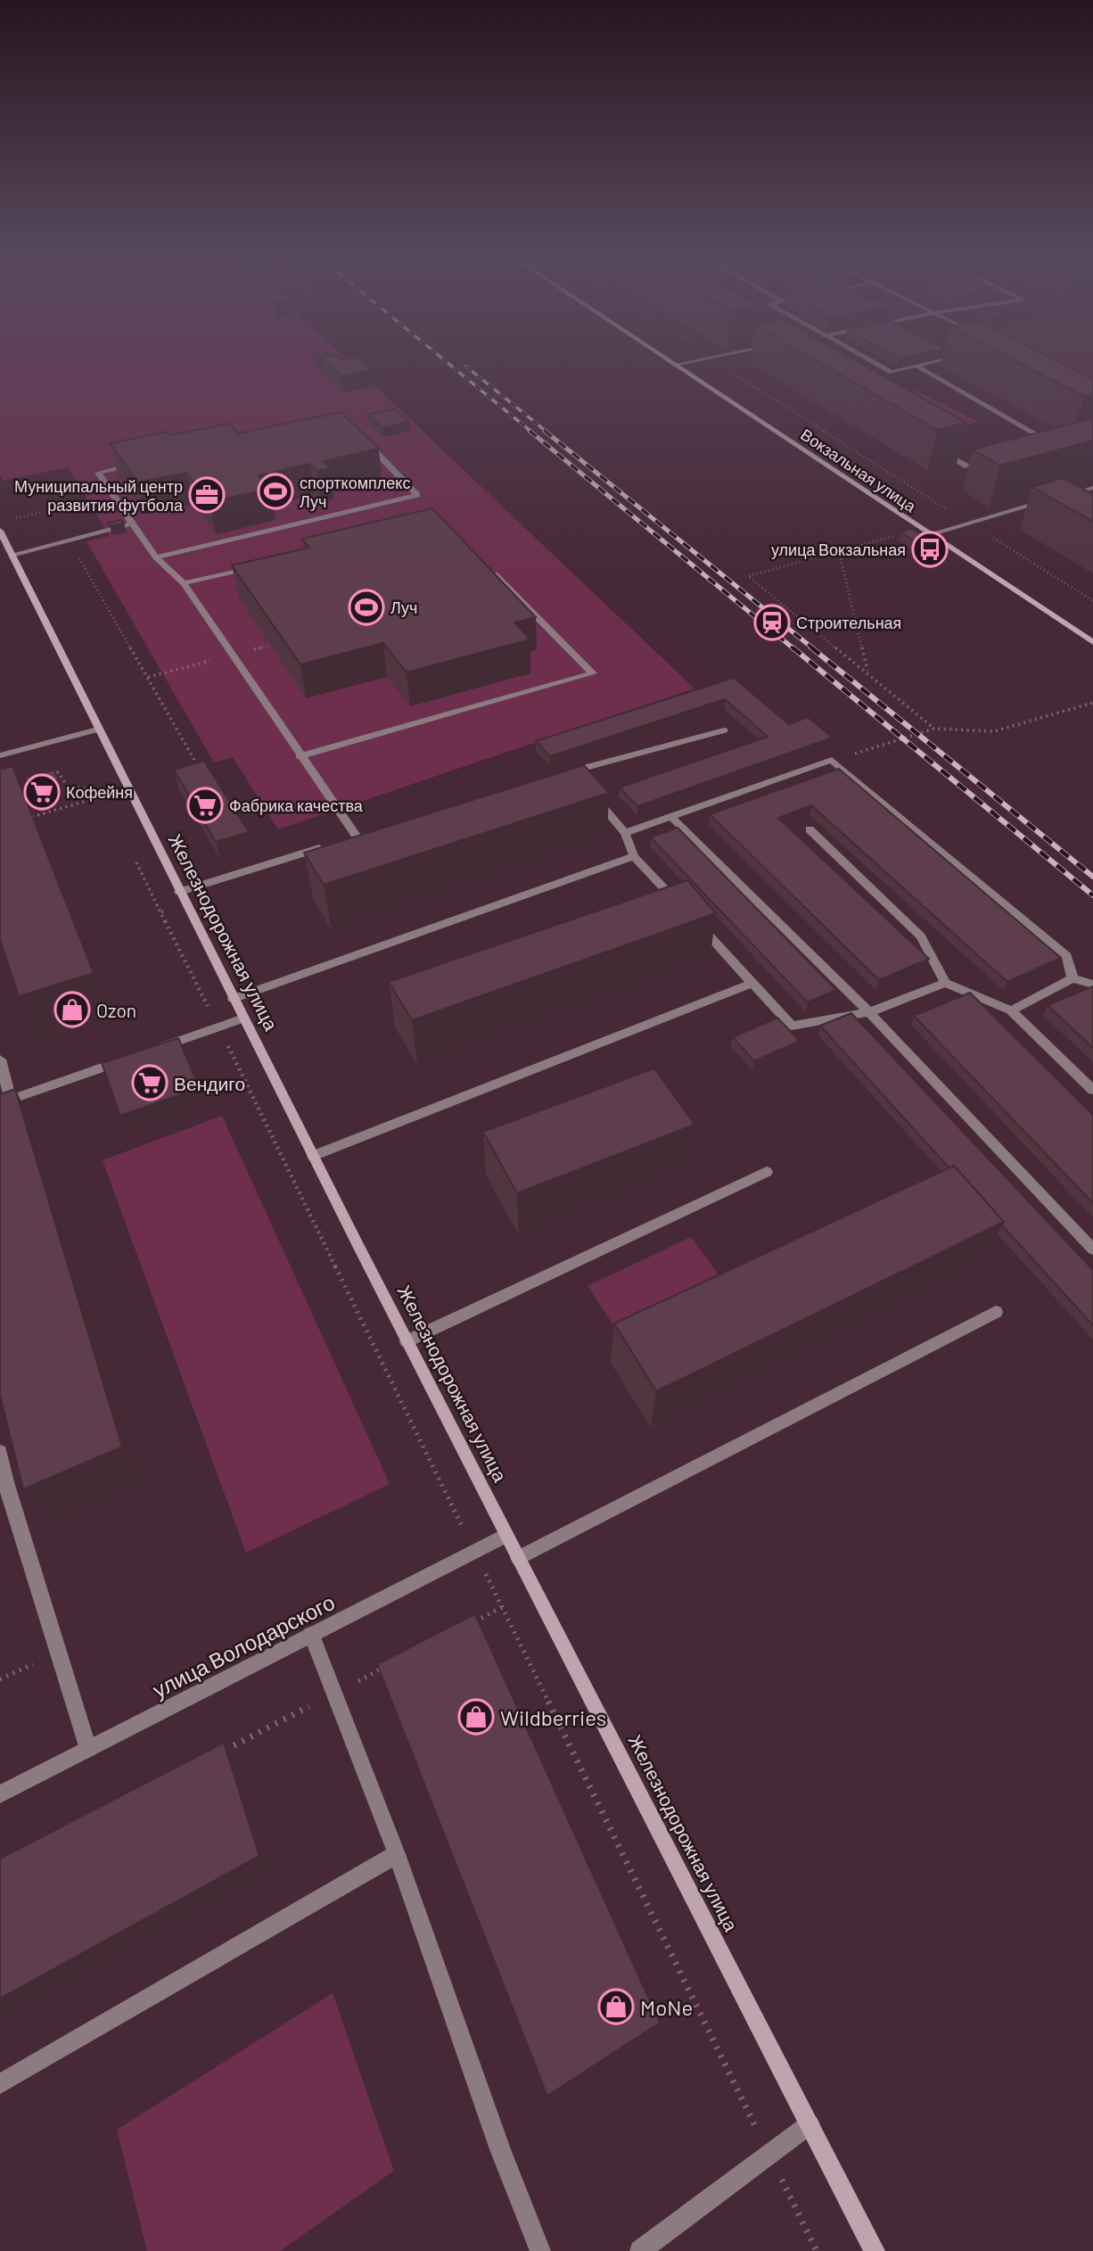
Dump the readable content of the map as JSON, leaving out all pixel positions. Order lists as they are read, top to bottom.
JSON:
{
  "streets": {
    "main road": ["Вокзальная улица", "Железнодорожная улица"],
    "street": ["улица Володарского"]
  },
  "crossings": [
    ["Железнодорожная улица", "улица Володарского"]
  ],
  "places": {
    "sports": ["спорткомплекс Луч", "Луч"],
    "office": ["Муниципальный центр развития футбола"],
    "bus stop": ["улица Вокзальная"],
    "station": ["Строительная"],
    "supermarket": ["Кофейня", "Фабрика качества", "Вендиго"],
    "shop": ["Ozon", "Wildberries", "MoNe"]
  }
}
